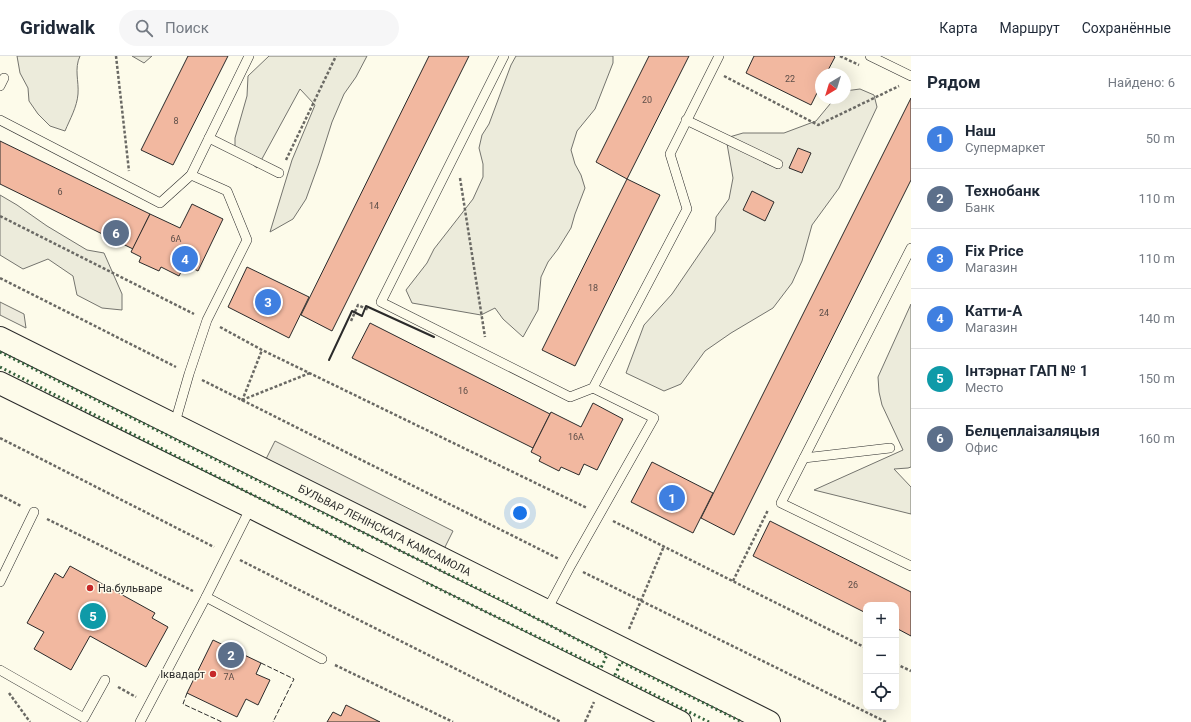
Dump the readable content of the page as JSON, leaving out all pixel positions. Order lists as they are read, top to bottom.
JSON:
{
  "streets": {
    "main road": ["БУЛЬВАР ЛЕНІНСКАГА КАМСАМОЛА"]
  },
  "places": ["На бульваре", "Іквадарт"],
  "house_numbers": [
    "22",
    "20",
    "8",
    "6",
    "14",
    "6А",
    "18",
    "24",
    "16",
    "16А",
    "26",
    "7А"
  ],
  "north": "bottom left",
  "page": {
    "header": "Gridwalk",
    "search": "Поиск",
    "nav": ["Карта", "Маршрут", "Сохранённые"],
    "heading": ["Рядом", "Найдено: 6"],
    "list": [
      {
        "mark": "1",
        "name": "Наш",
        "note": "Супермаркет",
        "value": "50 m"
      },
      {
        "mark": "2",
        "name": "Технобанк",
        "note": "Банк",
        "value": "110 m"
      },
      {
        "mark": "3",
        "name": "Fix Price",
        "note": "Магазин",
        "value": "110 m"
      },
      {
        "mark": "4",
        "name": "Катти-А",
        "note": "Магазин",
        "value": "140 m"
      },
      {
        "mark": "5",
        "name": "Інтэрнат ГАП № 1",
        "note": "Место",
        "value": "150 m"
      },
      {
        "mark": "6",
        "name": "Белцеплаізаляцыя",
        "note": "Офис",
        "value": "160 m"
      }
    ],
    "pins": [
      "6",
      "4",
      "3",
      "1",
      "5",
      "2"
    ],
    "map_buttons": ["+", "−"]
  }
}
